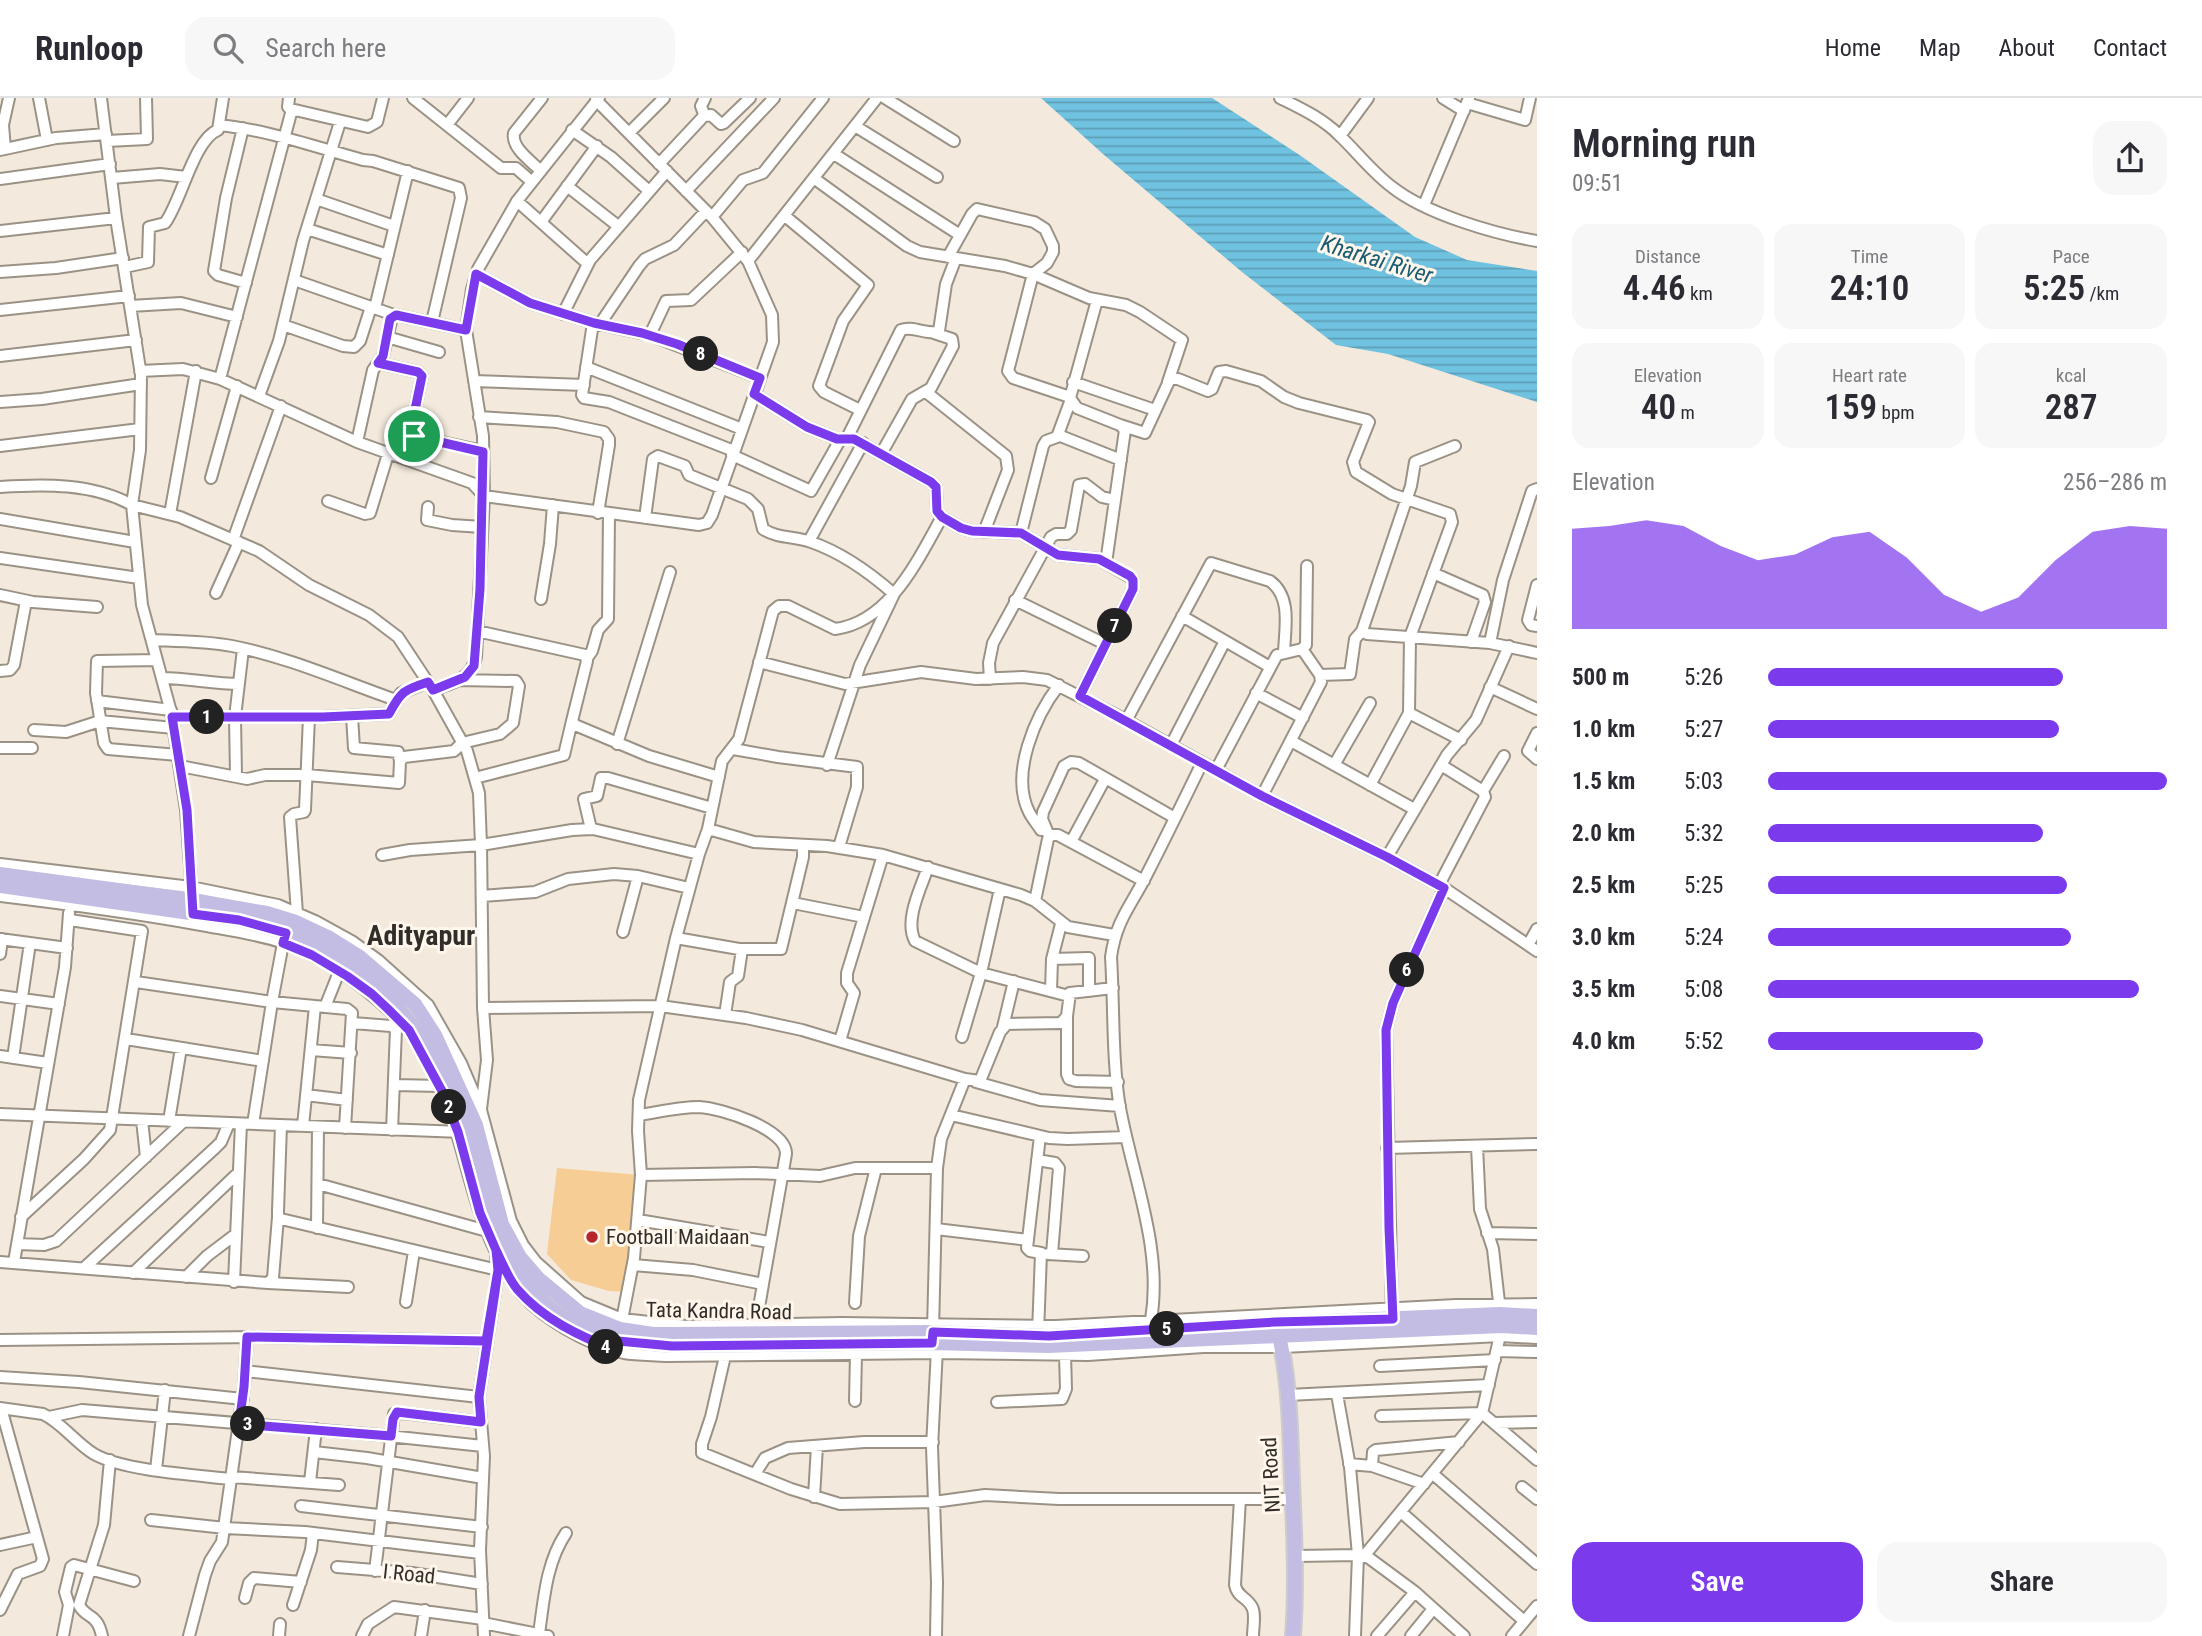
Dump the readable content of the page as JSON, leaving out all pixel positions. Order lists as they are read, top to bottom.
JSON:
{
  "streets": {
    "main road": ["Tata Kandra Road", "NIT Road"],
    "street": ["I Road"]
  },
  "crossings": [
    ["Tata Kandra Road", "NIT Road"]
  ],
  "districts": ["Adityapur"],
  "water": ["Kharkai River"],
  "places": ["Football Maidaan"],
  "page": {
    "header": "Runloop",
    "search": "Search here",
    "nav": [
      "Home",
      "Map",
      "About",
      "Contact"
    ],
    "heading": ["Morning run", "09:51"],
    "stats": [
      ["Distance", "4.46 km"],
      ["Time", "24:10"],
      ["Pace", "5:25 /km"],
      ["Elevation", "40 m"],
      ["Heart rate", "159 bpm"],
      ["kcal", "287"]
    ],
    "pins": [
      "8",
      "7",
      "1",
      "6",
      "2",
      "5",
      "4",
      "3"
    ],
    "chart": ["Elevation", "256–286 m"],
    "list": [
      {
        "name": "500 m",
        "note": "5:26"
      },
      {
        "name": "1.0 km",
        "note": "5:27"
      },
      {
        "name": "1.5 km",
        "note": "5:03"
      },
      {
        "name": "2.0 km",
        "note": "5:32"
      },
      {
        "name": "2.5 km",
        "note": "5:25"
      },
      {
        "name": "3.0 km",
        "note": "5:24"
      },
      {
        "name": "3.5 km",
        "note": "5:08"
      },
      {
        "name": "4.0 km",
        "note": "5:52"
      }
    ],
    "buttons": ["Save", "Share"]
  }
}
